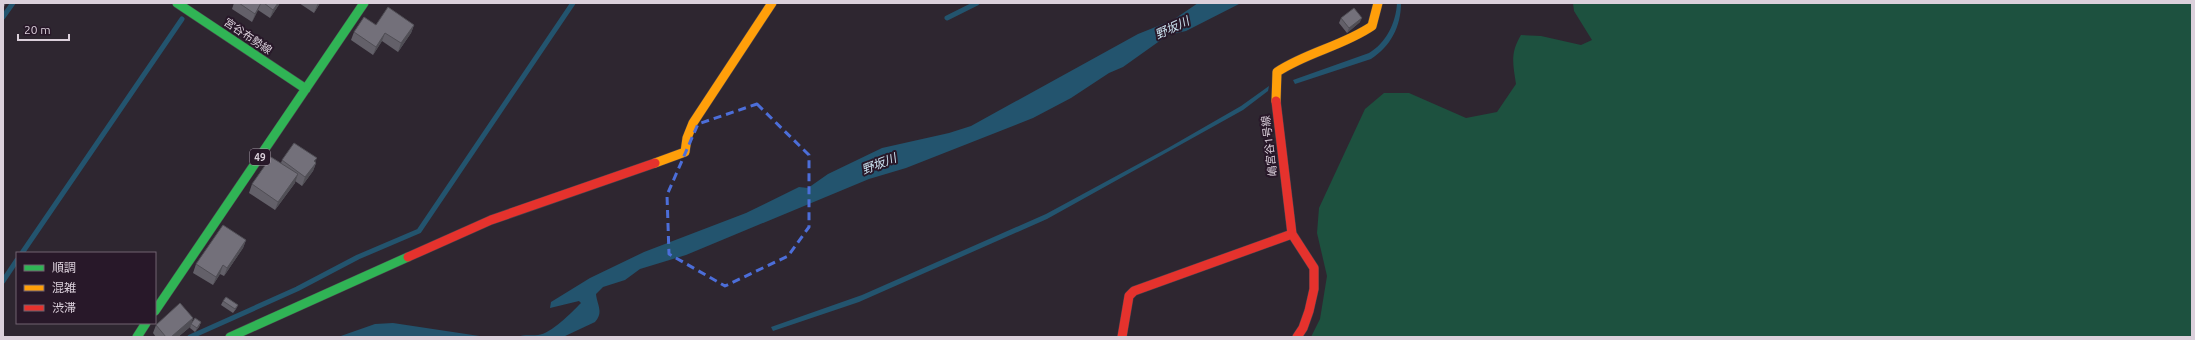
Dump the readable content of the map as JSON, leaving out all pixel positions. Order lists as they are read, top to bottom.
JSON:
{
  "streets": {
    "street": ["宮谷布勢線", "嶋宮谷1号線", "49"]
  },
  "crossings": [
    ["宮谷布勢線", "49"]
  ],
  "water": ["野坂川"],
  "legend": ["順調", "混雑", "渋滞"],
  "scale_bar": "20 m"
}
